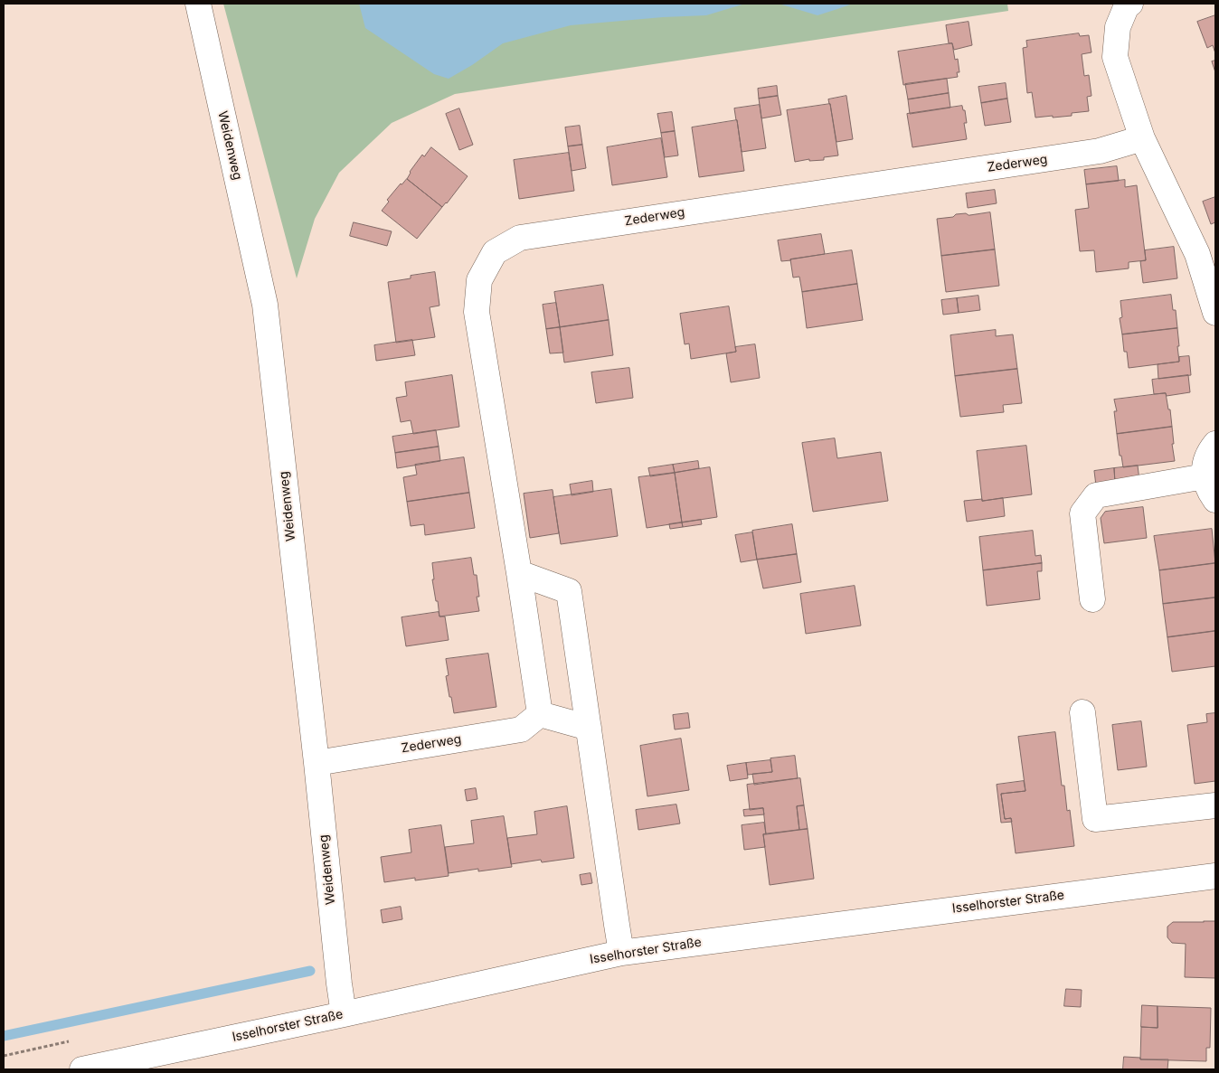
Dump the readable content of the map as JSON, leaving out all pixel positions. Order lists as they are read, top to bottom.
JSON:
{
  "streets": {
    "street": ["Weidenweg", "Zederweg", "Isselhorster Straße"]
  },
  "crossings": [
    ["Weidenweg", "Zederweg"],
    ["Weidenweg", "Isselhorster Straße"]
  ]
}
